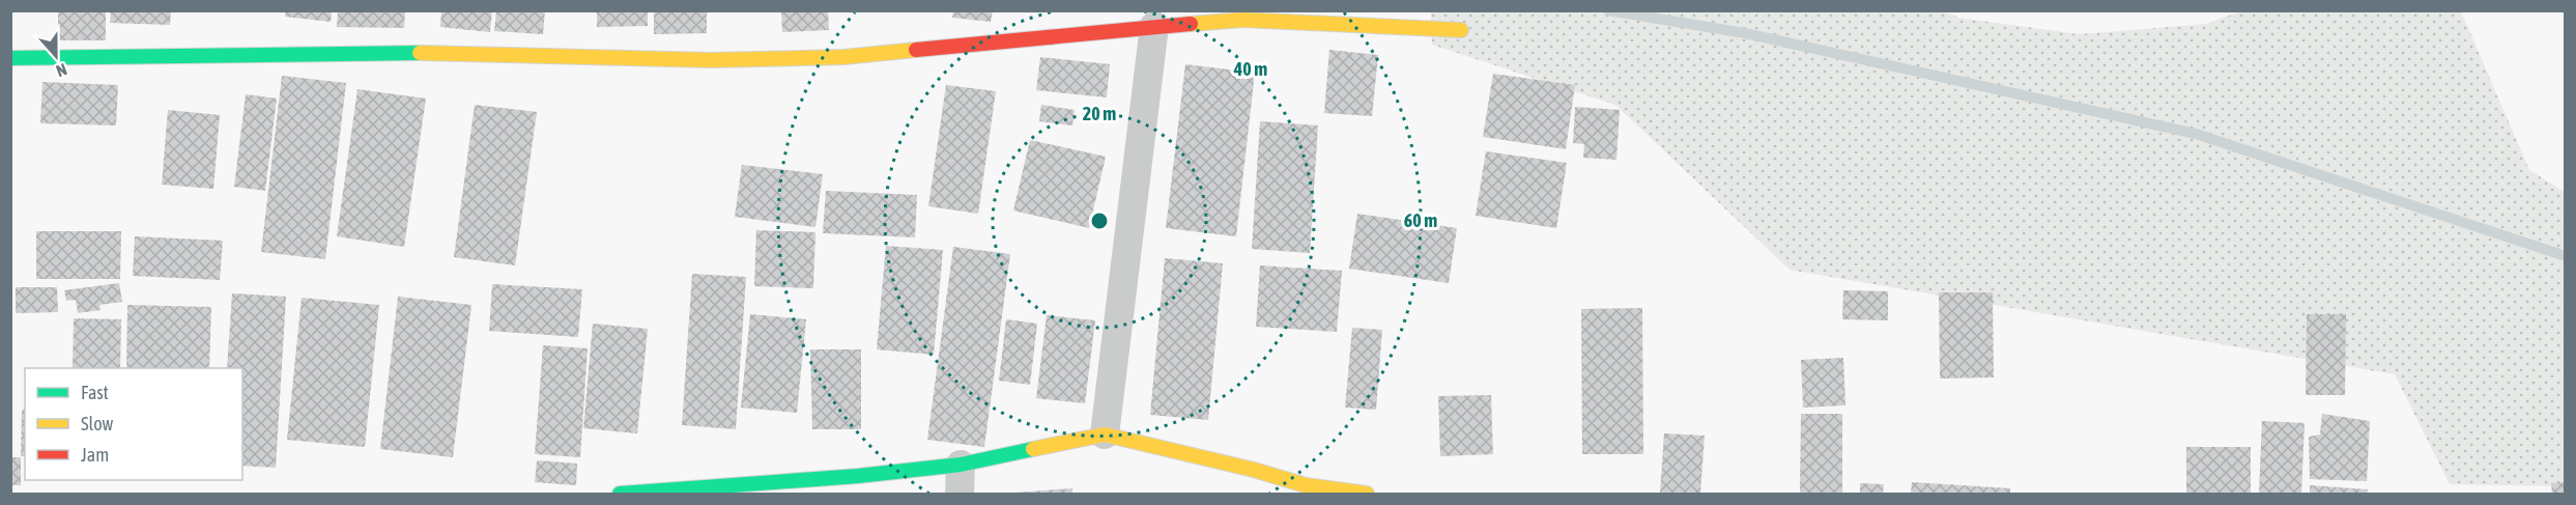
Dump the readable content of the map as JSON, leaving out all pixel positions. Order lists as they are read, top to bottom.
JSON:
{
  "legend": ["Fast", "Slow", "Jam"],
  "north": "bottom",
  "rings": ["40 m", "20 m", "60 m"]
}
